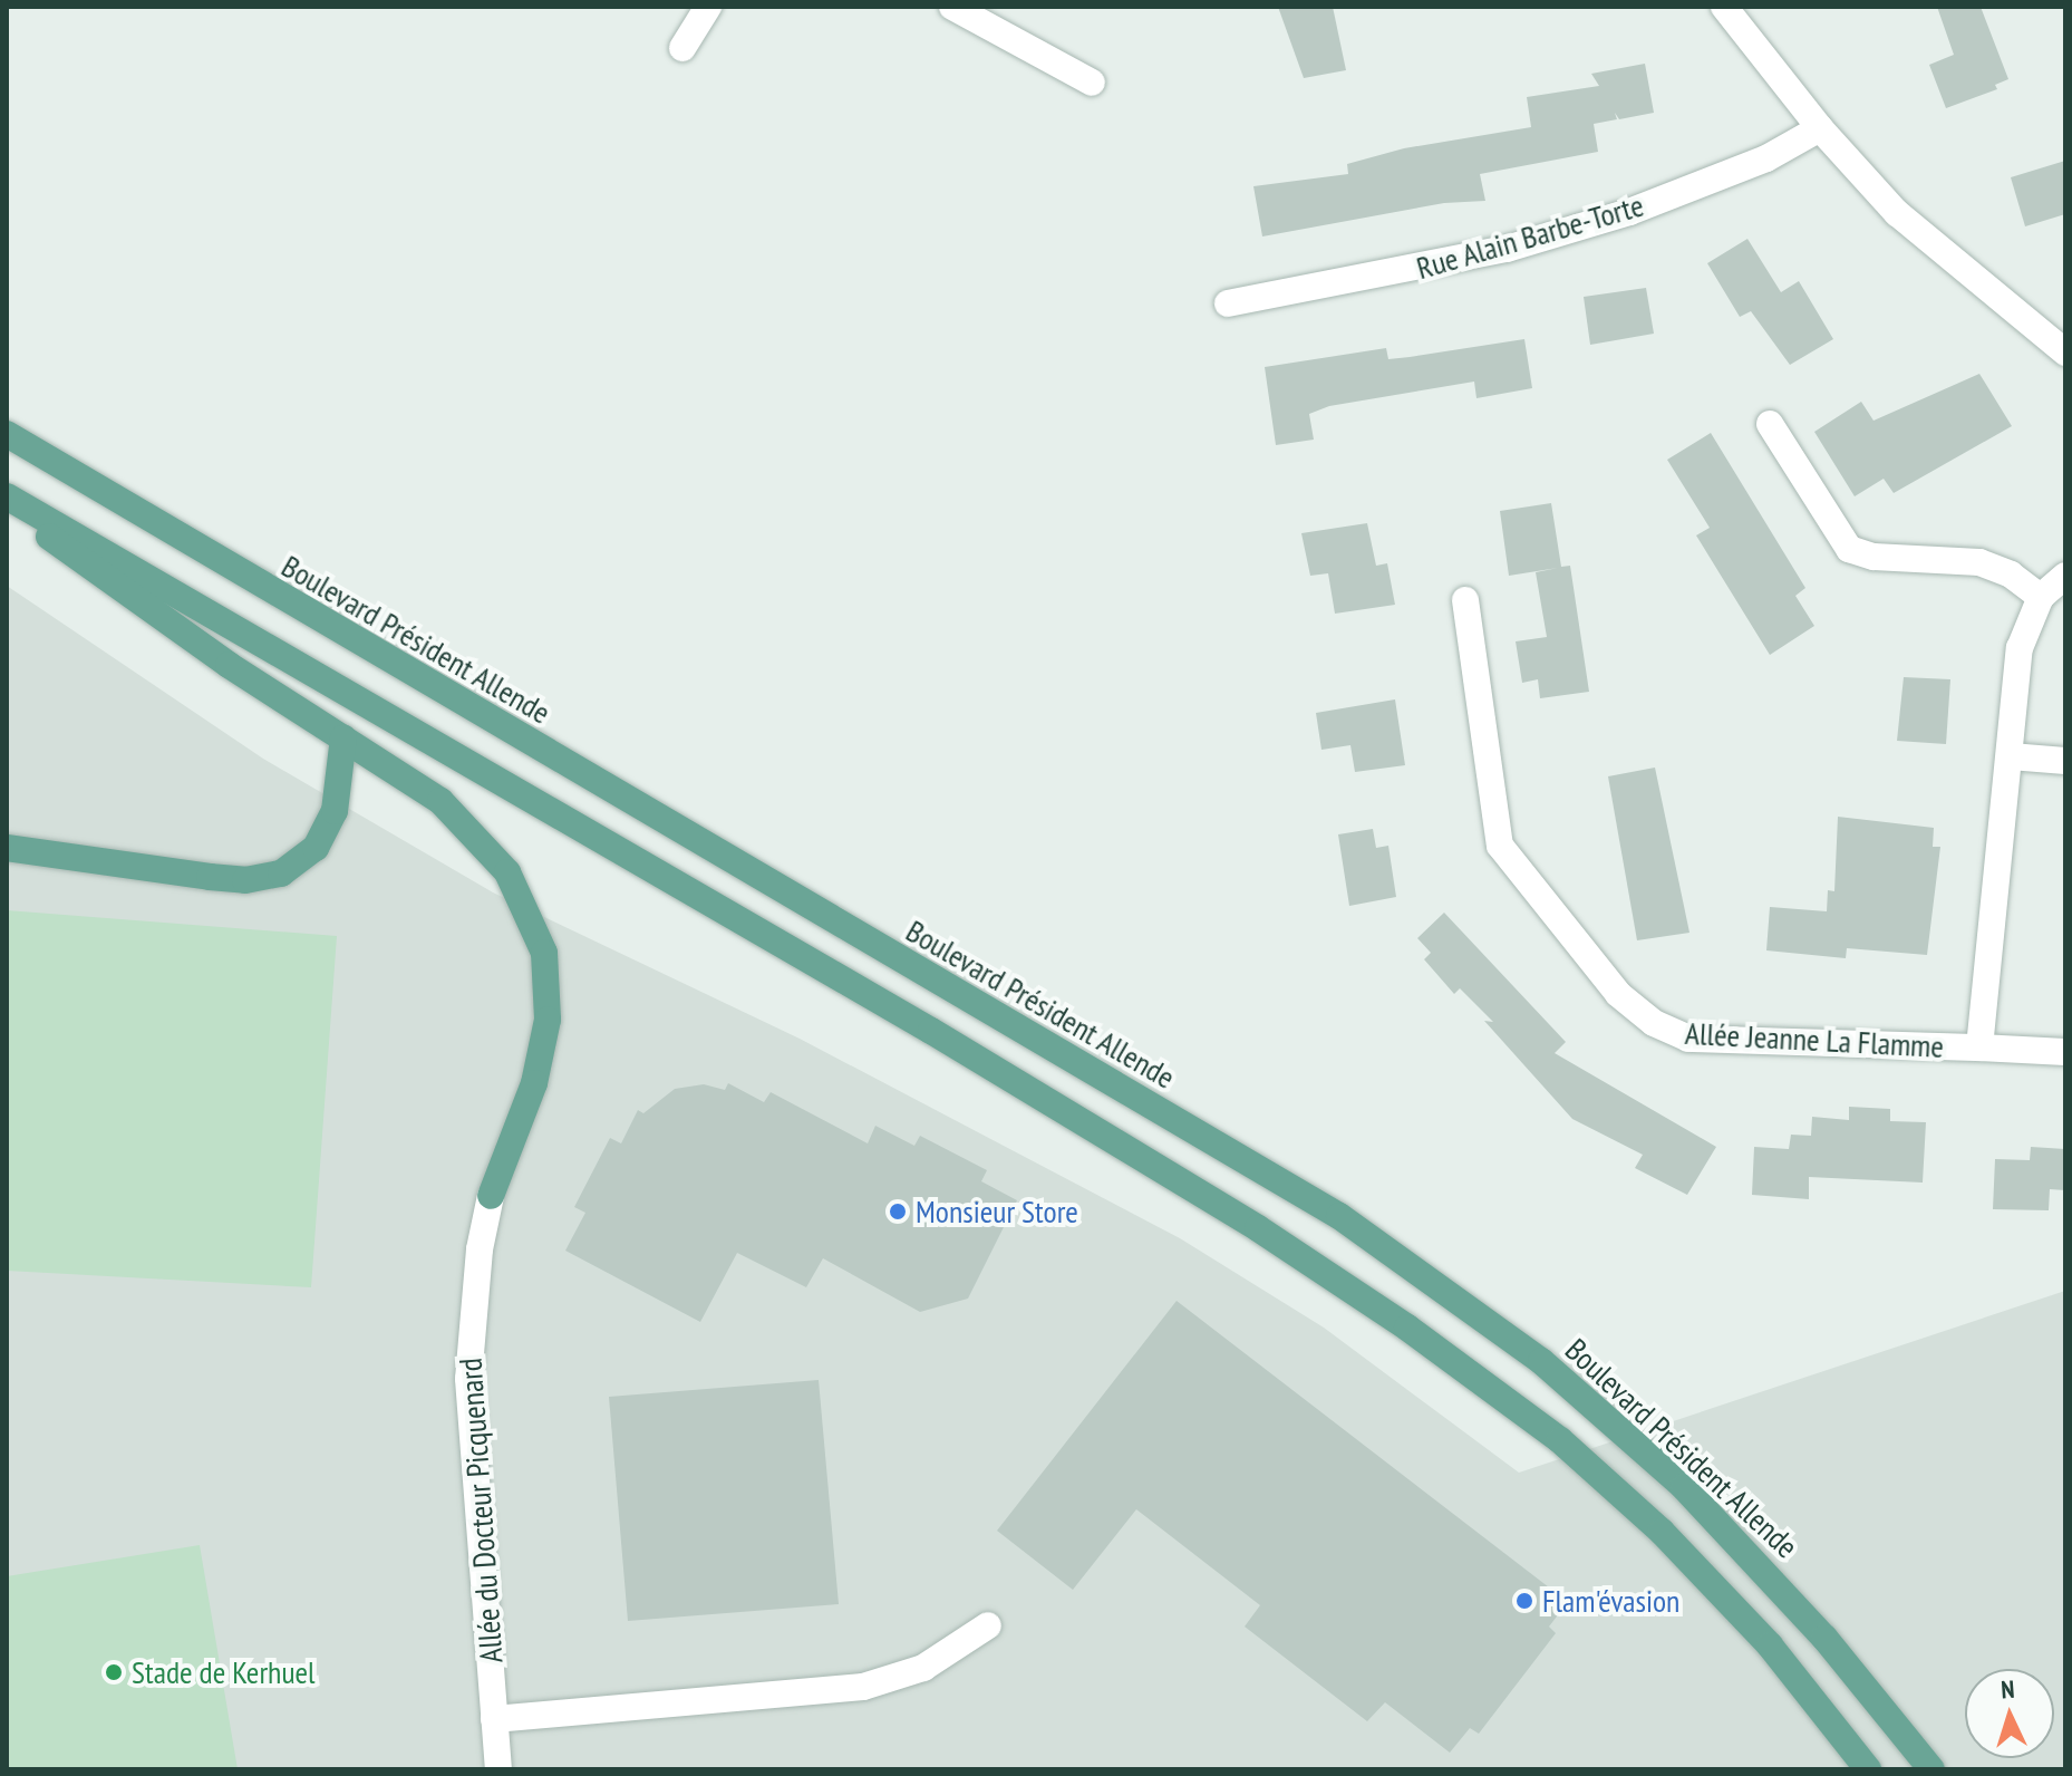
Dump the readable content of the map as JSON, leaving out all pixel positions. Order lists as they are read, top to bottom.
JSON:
{
  "streets": {
    "main road": ["Boulevard Président Allende"],
    "street": ["Rue Alain Barbe-Torte", "Allée Jeanne La Flamme", "Allée du Docteur Picquenard"]
  },
  "places": ["Monsieur Store", "Flam'évasion", "Stade de Kerhuel"],
  "north": "top"
}
